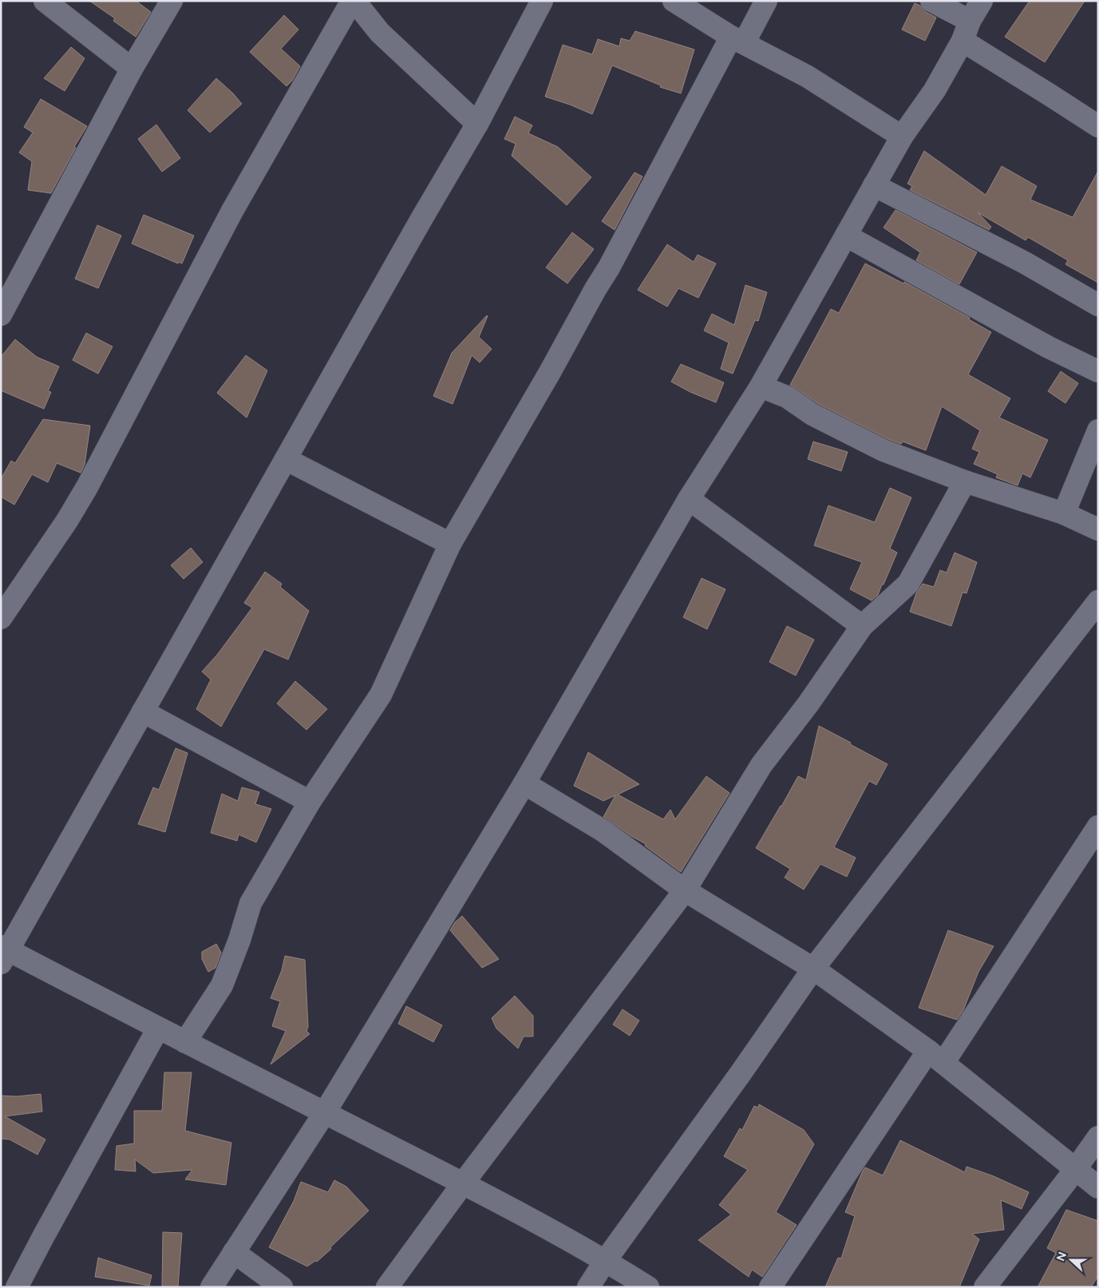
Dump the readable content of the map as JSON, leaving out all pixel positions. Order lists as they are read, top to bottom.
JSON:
{
  "north": "left"
}
